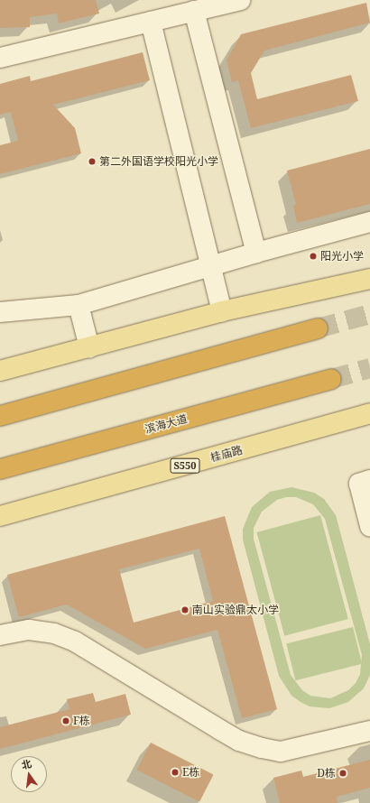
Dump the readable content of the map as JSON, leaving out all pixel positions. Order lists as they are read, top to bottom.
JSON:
{
  "streets": {
    "highway": ["滨海大道"],
    "main road": ["桂庙路", "S550"]
  },
  "places": [
    "第二外国语学校阳光小学",
    "阳光小学",
    "南山实验鼎太小学",
    "F栋",
    "E栋",
    "D栋"
  ],
  "north": "top"
}
